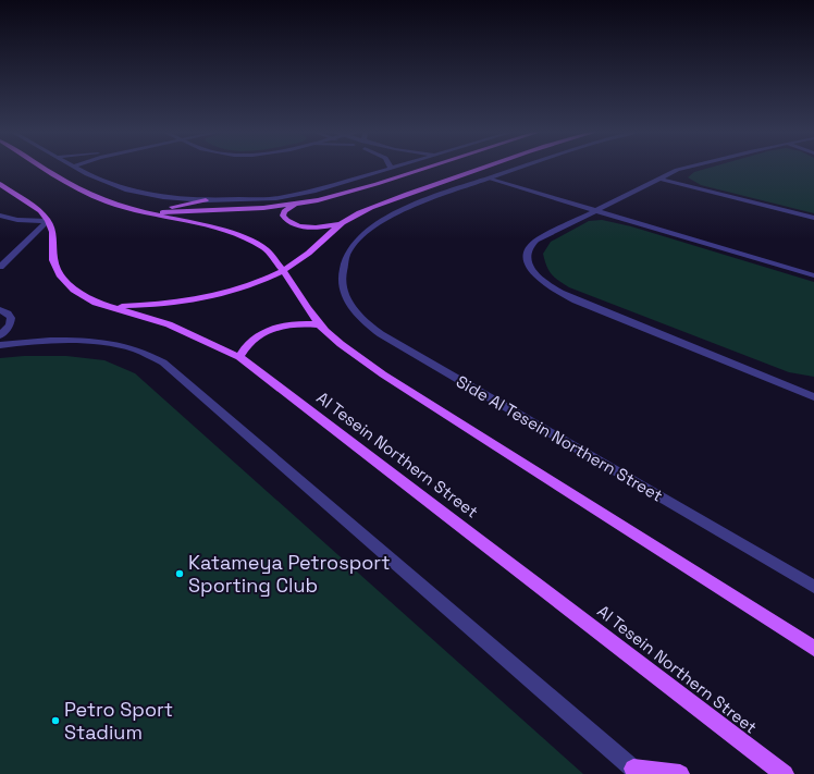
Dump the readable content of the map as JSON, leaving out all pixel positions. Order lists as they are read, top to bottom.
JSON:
{
  "streets": {
    "main road": ["Al Tesein Northern Street"],
    "street": ["Side Al Tesein Northern Street"]
  },
  "places": ["Katameya Petrosport Sporting Club", "Petro Sport Stadium"]
}
